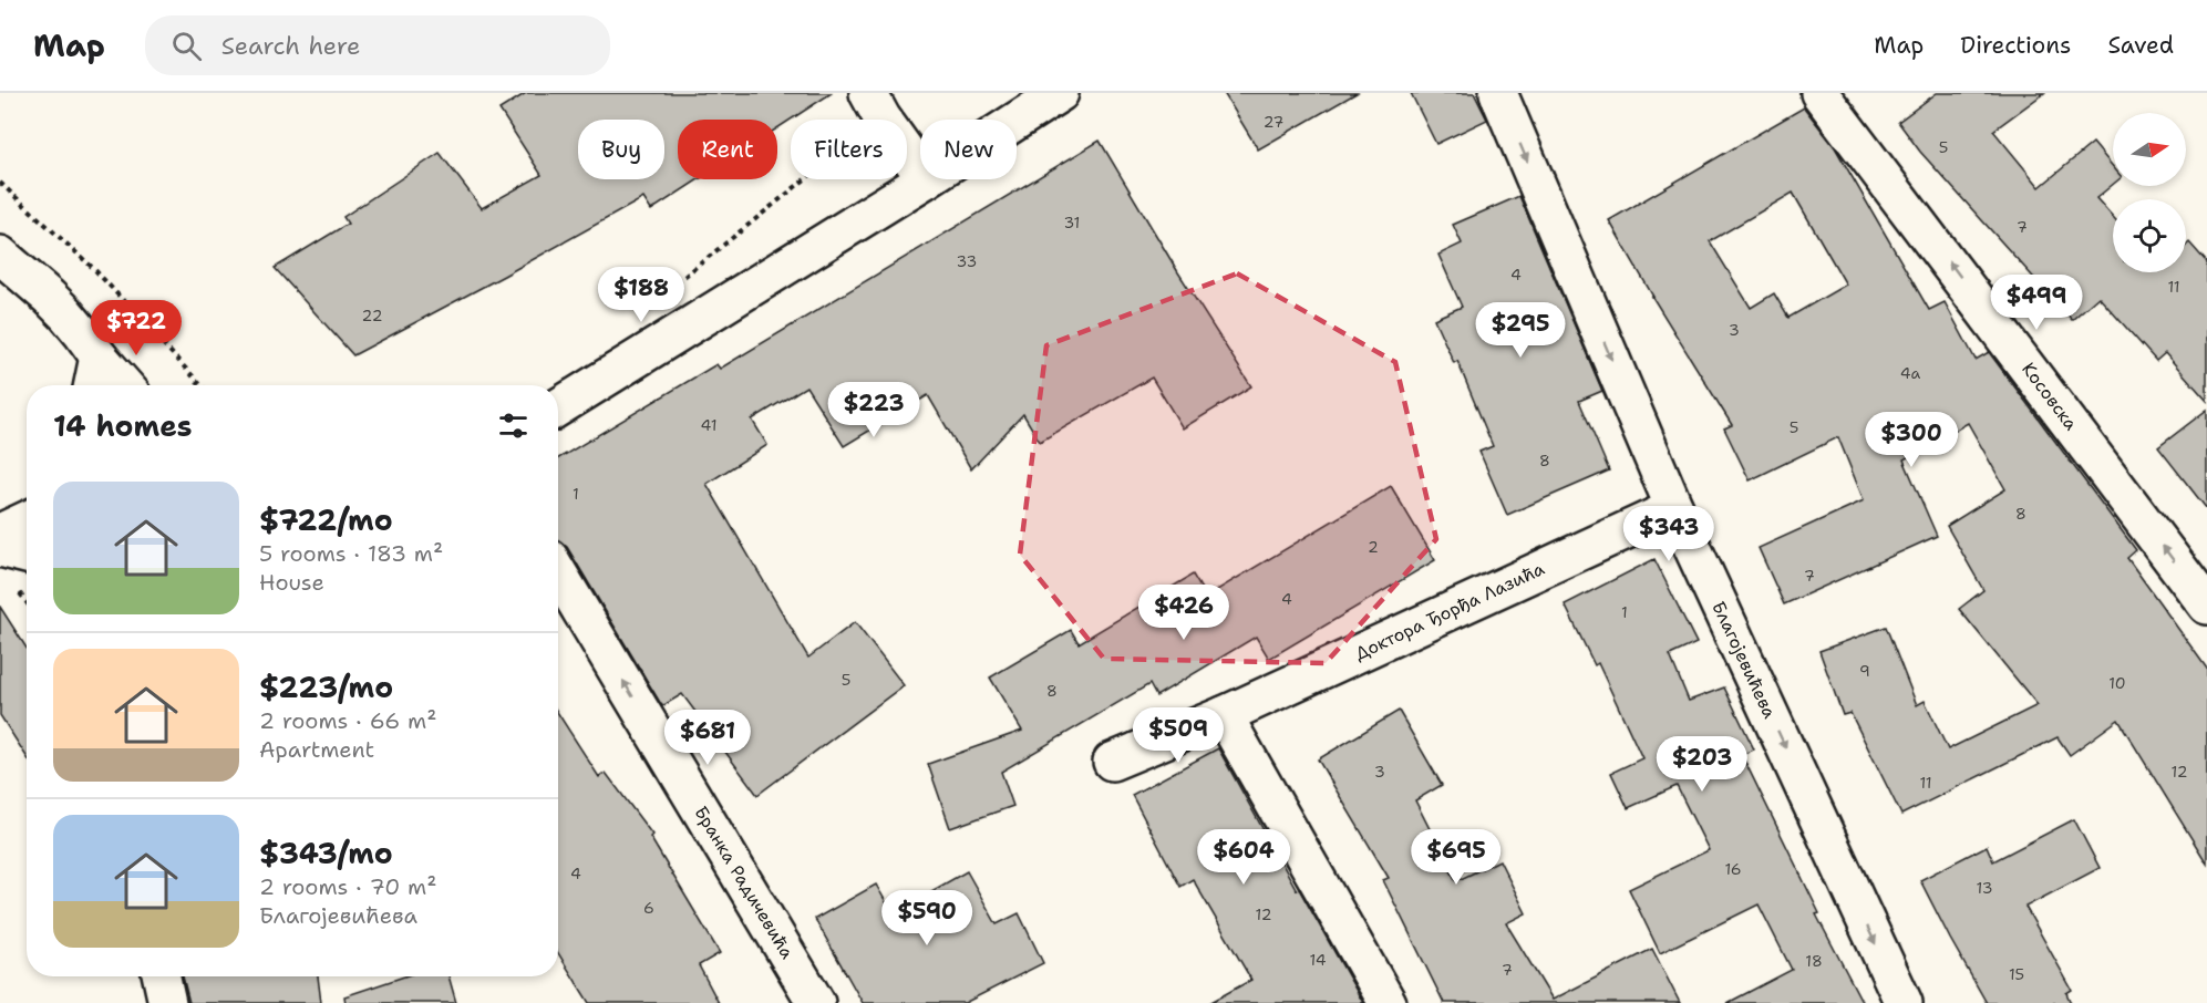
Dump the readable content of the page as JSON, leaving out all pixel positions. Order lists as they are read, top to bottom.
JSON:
{
  "streets": {
    "street": [
      "Косовска",
      "Доктора Ђорђа Лазића",
      "Благојевићева",
      "Бранка Радичевића"
    ]
  },
  "crossings": [
    ["Доктора Ђорђа Лазића", "Благојевићева"]
  ],
  "one_way": ["Косовска", "Благојевићева", "Бранка Радичевића"],
  "house_numbers": [
    "27",
    "5",
    "31",
    "7",
    "33",
    "4",
    "11",
    "22",
    "3",
    "4a",
    "41",
    "5",
    "8",
    "1",
    "8",
    "2",
    "7",
    "4",
    "1",
    "9",
    "5",
    "10",
    "8",
    "3",
    "12",
    "11",
    "16",
    "4",
    "13",
    "6",
    "12",
    "14",
    "18",
    "7",
    "15"
  ],
  "north": "right",
  "page": {
    "header": "Map",
    "search": "Search here",
    "nav": ["Map", "Directions", "Saved"],
    "chip": [
      "Buy",
      "Rent",
      "Filters",
      "New"
    ],
    "price": [
      "$188",
      "$499",
      "$722",
      "$295",
      "$223",
      "$300",
      "$343",
      "$426",
      "$509",
      "$681",
      "$203",
      "$604",
      "$695",
      "$590"
    ],
    "heading": "14 homes",
    "list": [
      {
        "name": "$722/mo",
        "note": "5 rooms · 183 m² · House"
      },
      {
        "name": "$223/mo",
        "note": "2 rooms · 66 m² · Apartment"
      },
      {
        "name": "$343/mo",
        "note": "2 rooms · 70 m² · Благојевићева"
      }
    ]
  }
}
